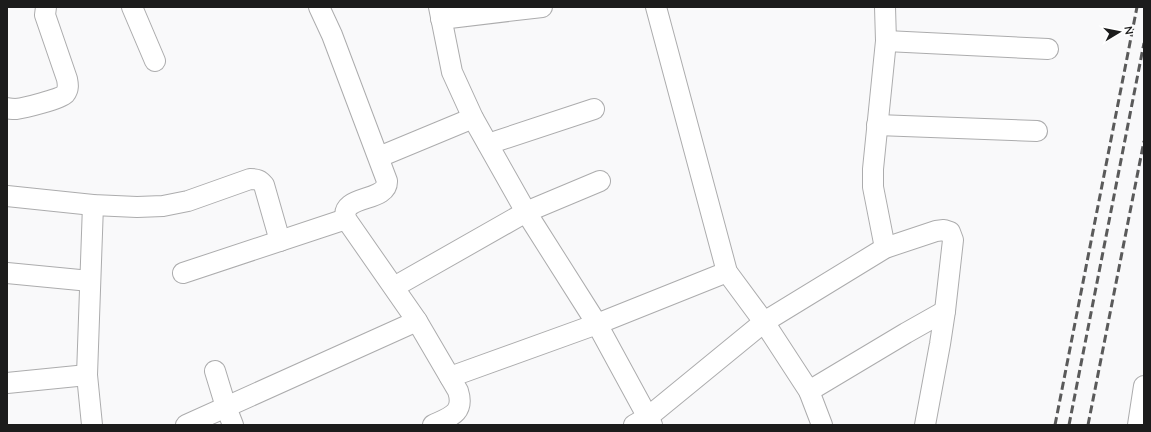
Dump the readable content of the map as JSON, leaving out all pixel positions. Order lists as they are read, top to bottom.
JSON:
{
  "north": "right"
}
